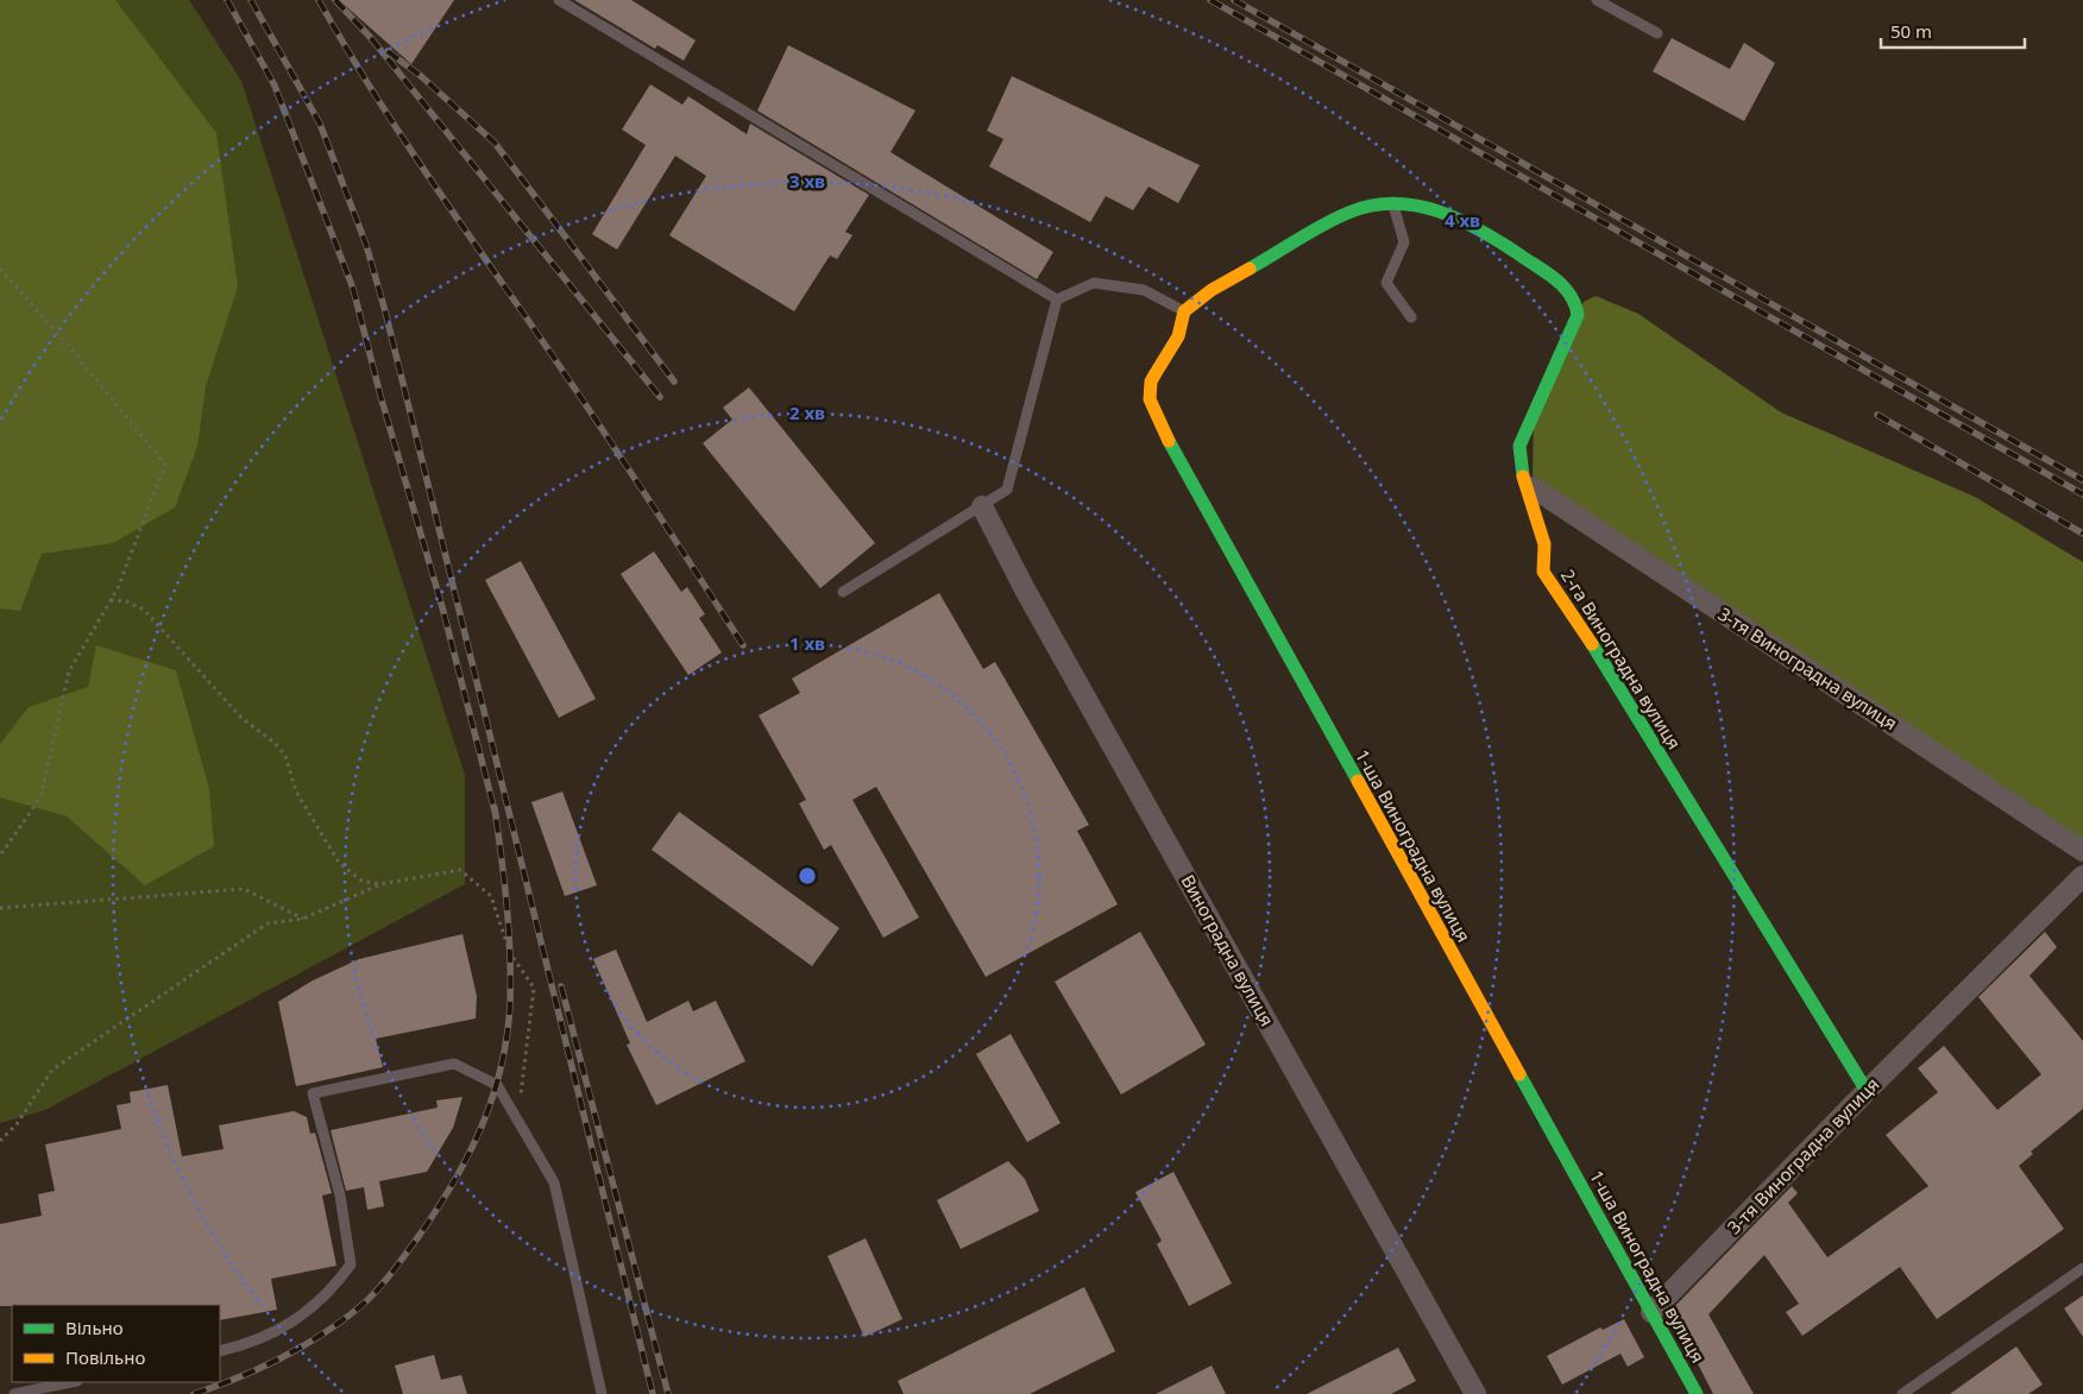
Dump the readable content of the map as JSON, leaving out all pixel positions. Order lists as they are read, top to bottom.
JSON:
{
  "streets": {
    "street": [
      "2-га Виноградна вулиця",
      "3-тя Виноградна вулиця",
      "1-ша Виноградна вулиця",
      "Виноградна вулиця"
    ]
  },
  "crossings": [
    ["2-га Виноградна вулиця", "3-тя Виноградна вулиця"],
    ["2-га Виноградна вулиця", "1-ша Виноградна вулиця"],
    ["3-тя Виноградна вулиця", "1-ша Виноградна вулиця"]
  ],
  "legend": ["Вільно", "Повільно"],
  "scale_bar": "50 m",
  "rings": [
    "3 хв",
    "4 хв",
    "2 хв",
    "1 хв"
  ]
}
